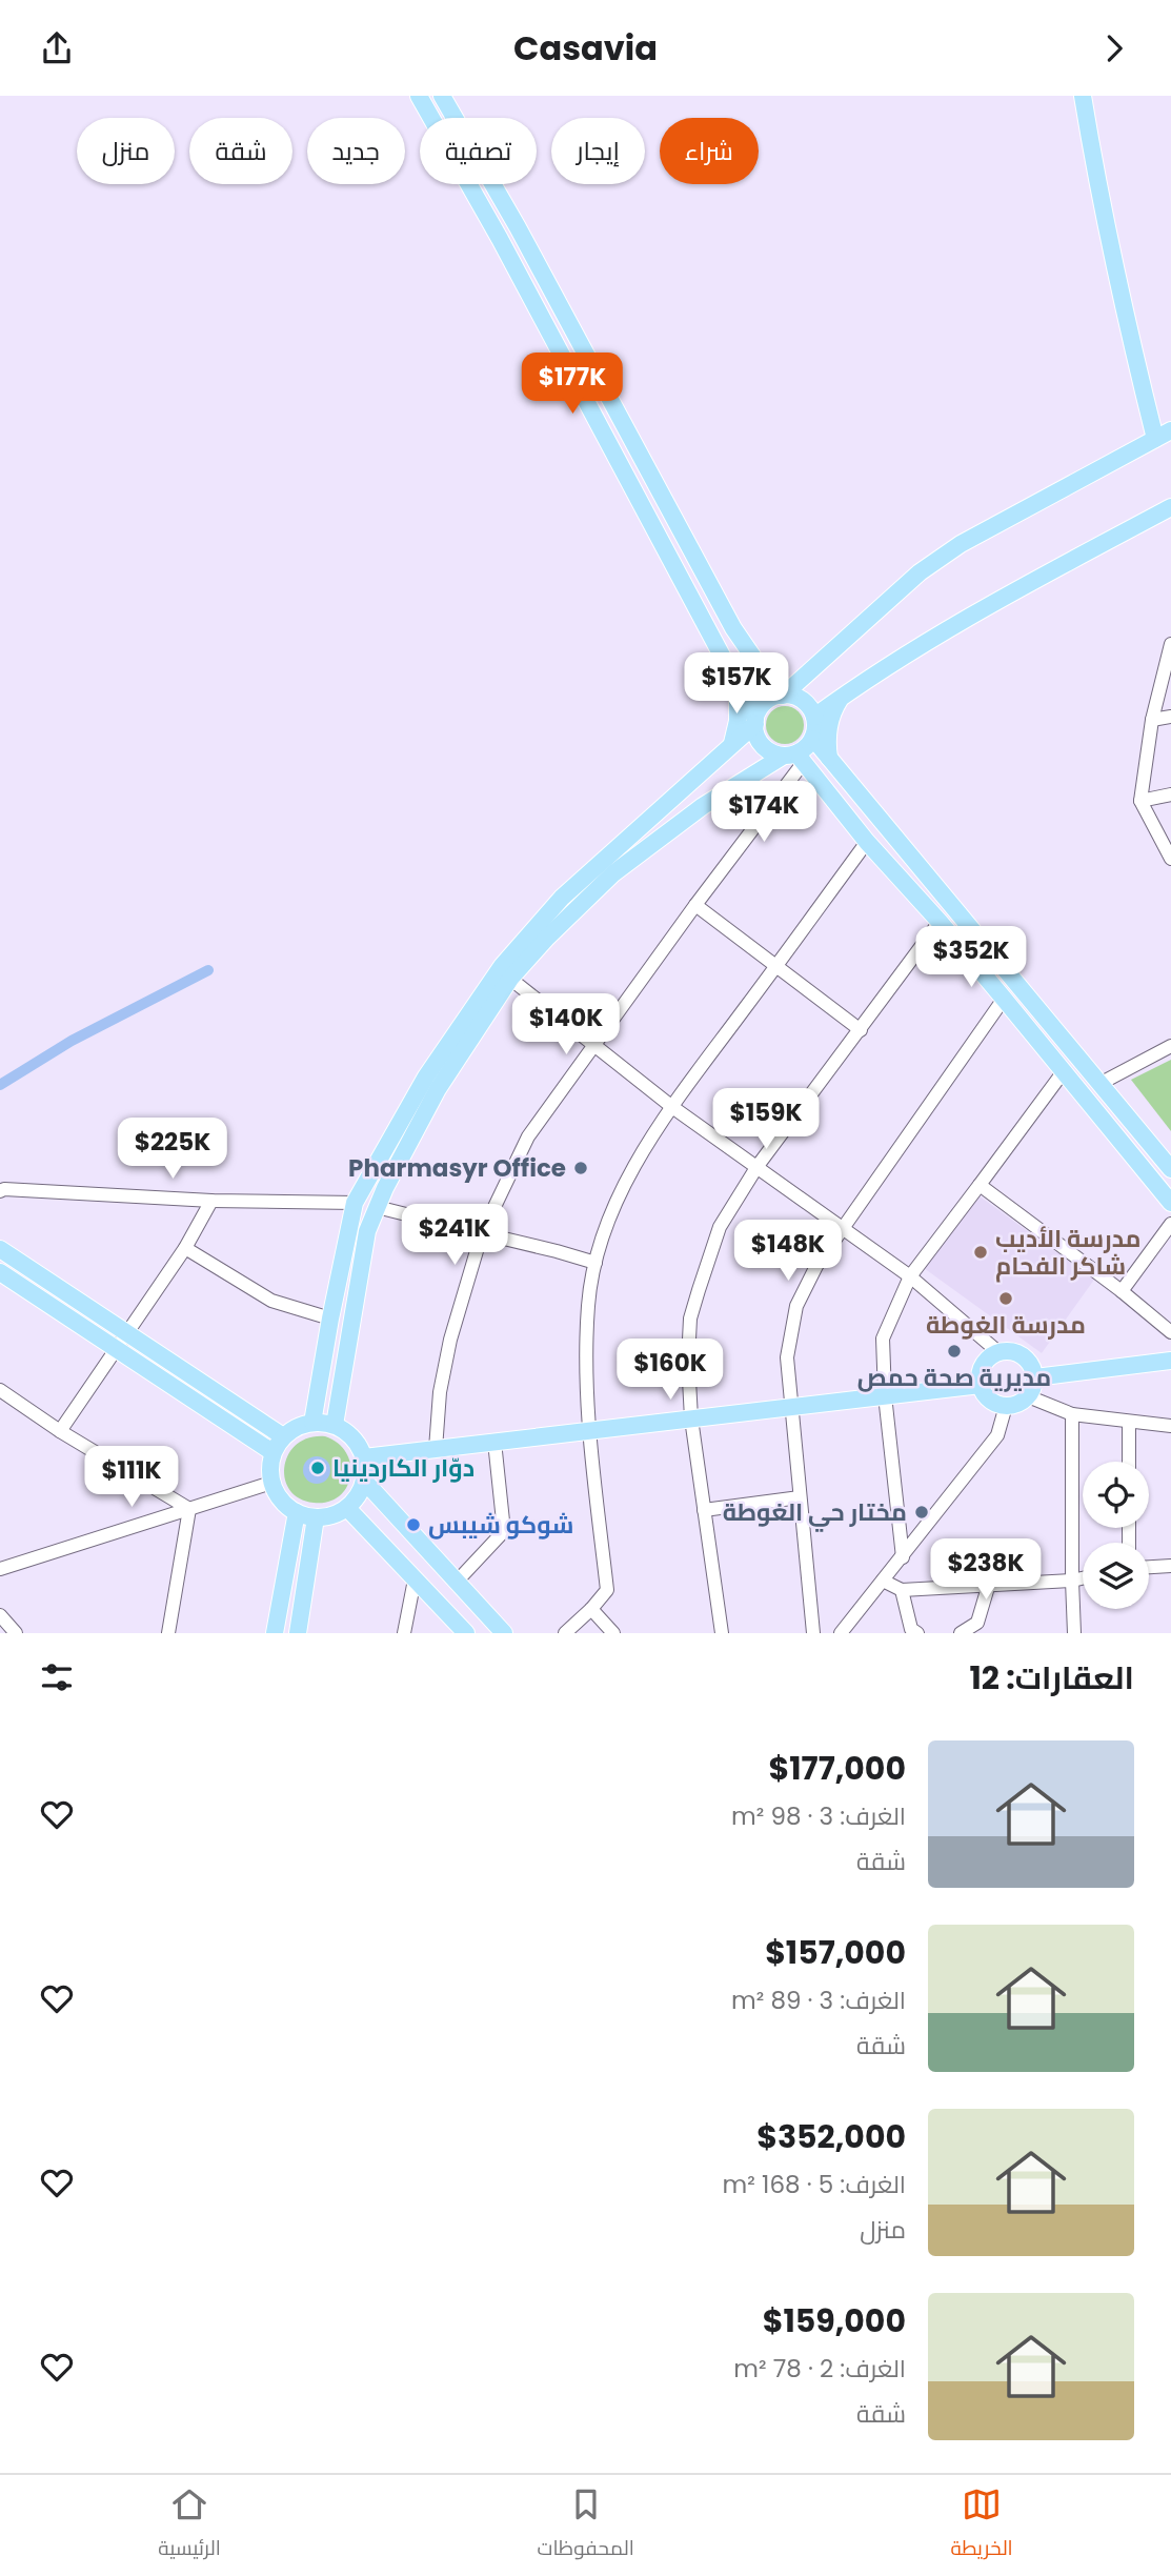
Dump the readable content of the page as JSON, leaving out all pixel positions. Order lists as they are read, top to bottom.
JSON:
{
  "places": [
    "Pharmasyr Office",
    "مدرسة الأديب شاكر الفحام",
    "مدرسة الغوطة",
    "مديرية صحة حمص",
    "دوّار الكاردينيا",
    "مختار حي الغوطة",
    "شوكو شيبس"
  ],
  "page": {
    "header": "Casavia",
    "chip": [
      "شراء",
      "إيجار",
      "تصفية",
      "جديد",
      "شقة",
      "منزل"
    ],
    "price": [
      "$177K",
      "$157K",
      "$174K",
      "$352K",
      "$140K",
      "$159K",
      "$225K",
      "$241K",
      "$148K",
      "$160K",
      "$111K",
      "$238K"
    ],
    "heading": "العقارات: 12",
    "list": [
      {
        "name": "$177,000",
        "note": "الغرف: 3 · 98 m² · شقة"
      },
      {
        "name": "$157,000",
        "note": "الغرف: 3 · 89 m² · شقة"
      },
      {
        "name": "$352,000",
        "note": "الغرف: 5 · 168 m² · منزل"
      },
      {
        "name": "$159,000",
        "note": "الغرف: 2 · 78 m² · شقة"
      }
    ],
    "tabs": ["الخريطة", "المحفوظات", "الرئيسية"]
  }
}
